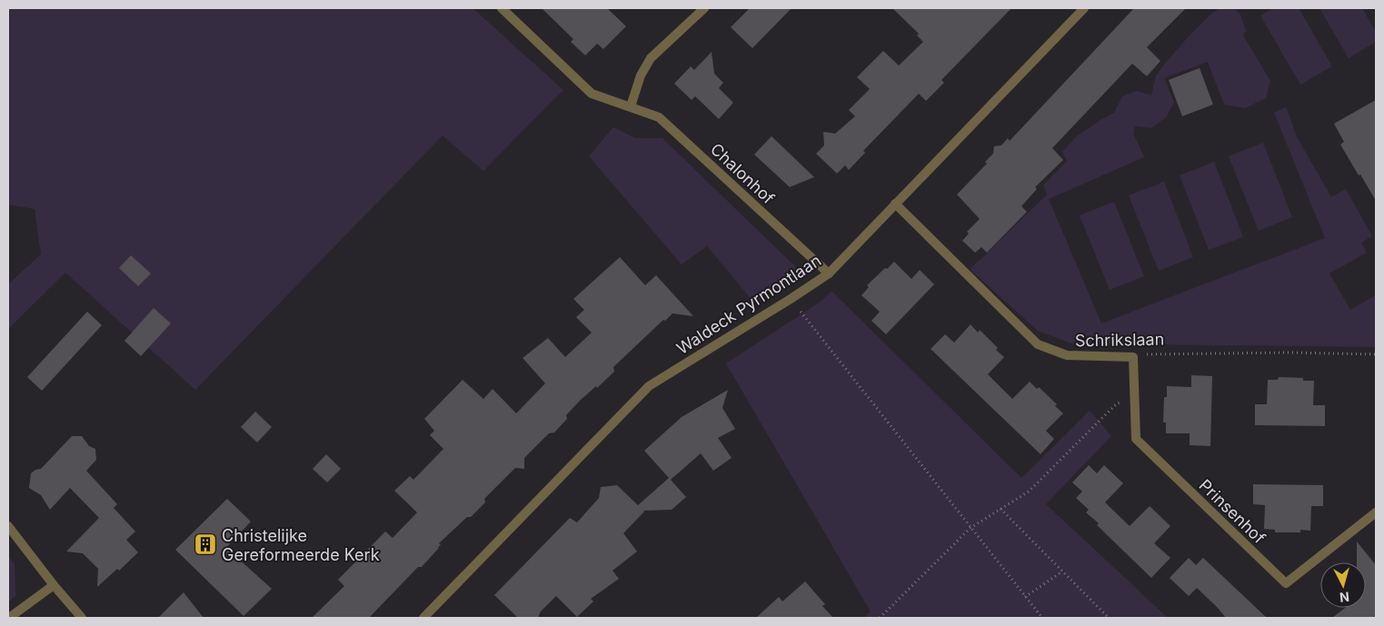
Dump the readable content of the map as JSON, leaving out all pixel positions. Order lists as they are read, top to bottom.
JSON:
{
  "streets": {
    "street": [
      "Chalonhof",
      "Waldeck Pyrmontlaan",
      "Schrikslaan",
      "Prinsenhof"
    ]
  },
  "crossings": [
    ["Chalonhof", "Waldeck Pyrmontlaan"],
    ["Waldeck Pyrmontlaan", "Schrikslaan"],
    ["Schrikslaan", "Prinsenhof"]
  ],
  "places": {
    "building": ["Christelijke Gereformeerde Kerk"]
  },
  "north": "bottom"
}
